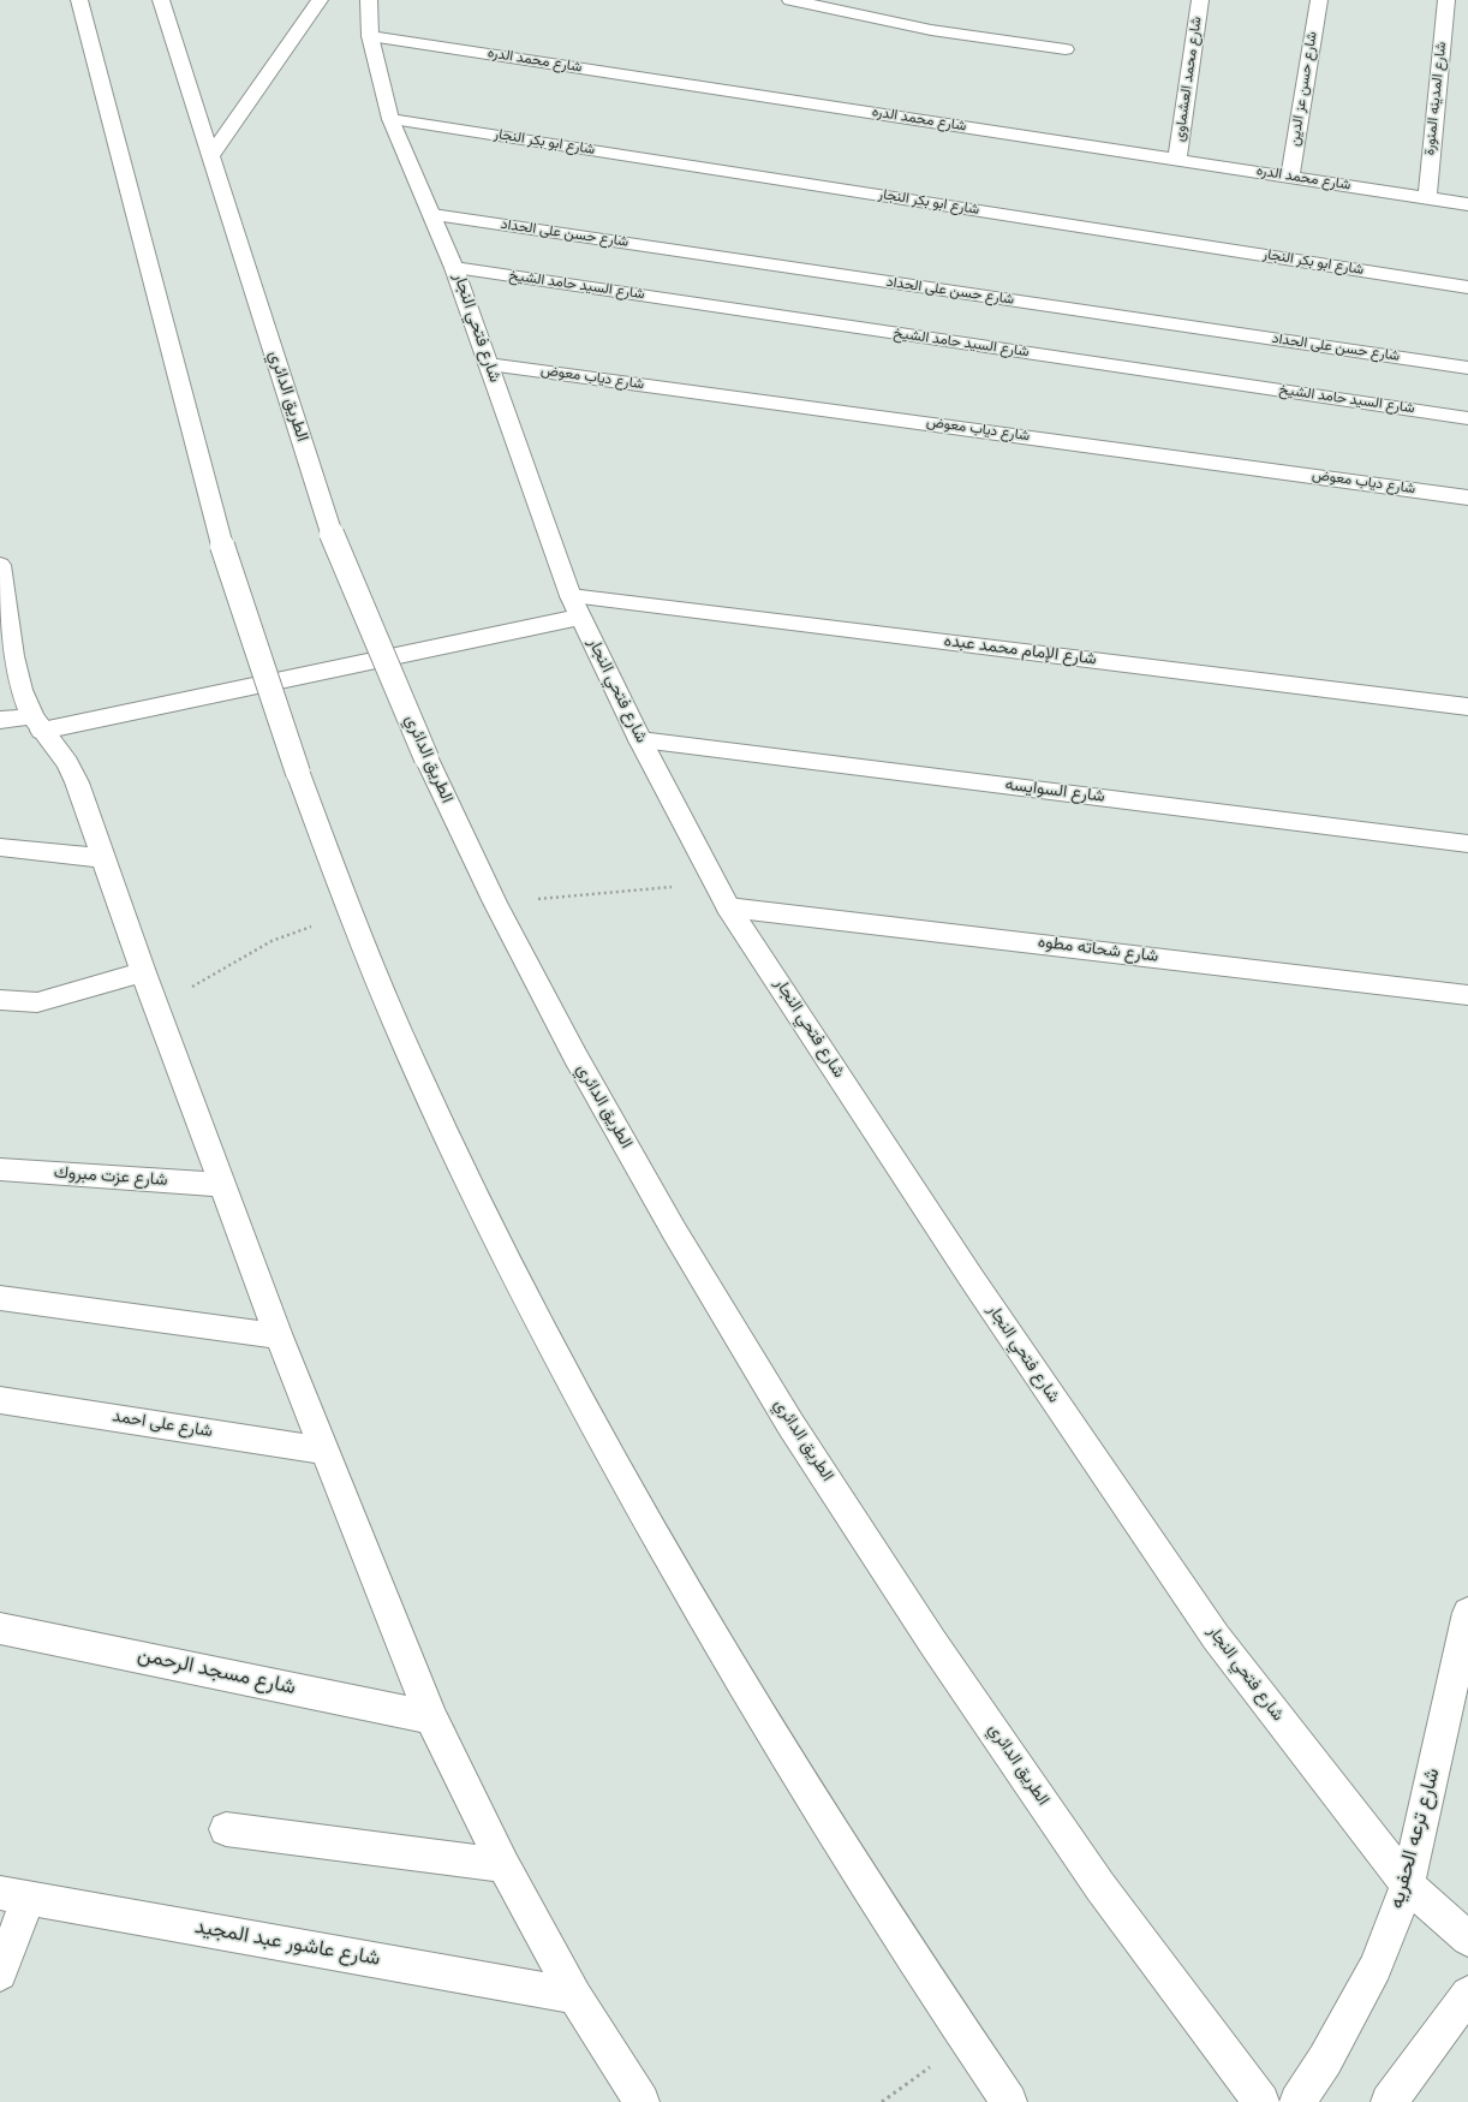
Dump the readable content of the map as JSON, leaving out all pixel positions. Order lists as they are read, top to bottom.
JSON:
{
  "streets": {
    "main road": [
      "شارع محمد الدره",
      "شارع محمد العشماوى",
      "شارع حسن عز الدين",
      "شارع المدينه المنورة",
      "شارع ابو بكر النجار",
      "شارع حسن على الحداد",
      "شارع السيد حامد الشيخ",
      "شارع فتحي النجار",
      "شارع دياب معوض",
      "الطريق الدائري",
      "شارع الإمام محمد عبده",
      "شارع السوايسه",
      "شارع شحاته مطوه",
      "شارع عزت مبروك",
      "شارع على احمد",
      "شارع مسجد الرحمن",
      "شارع ترعه الحفريه",
      "شارع عاشور عبد المجيد"
    ]
  },
  "crossings": [
    ["شارع محمد الدره", "شارع محمد العشماوى"],
    ["شارع محمد الدره", "شارع حسن عز الدين"],
    ["شارع محمد الدره", "شارع المدينه المنورة"],
    ["شارع محمد الدره", "شارع فتحي النجار"],
    ["شارع ابو بكر النجار", "شارع فتحي النجار"],
    ["شارع حسن على الحداد", "شارع فتحي النجار"],
    ["شارع السيد حامد الشيخ", "شارع فتحي النجار"],
    ["شارع فتحي النجار", "شارع دياب معوض"],
    ["شارع فتحي النجار", "شارع الإمام محمد عبده"],
    ["شارع فتحي النجار", "شارع السوايسه"],
    ["شارع فتحي النجار", "شارع شحاته مطوه"],
    ["شارع فتحي النجار", "شارع ترعه الحفريه"]
  ]
}
